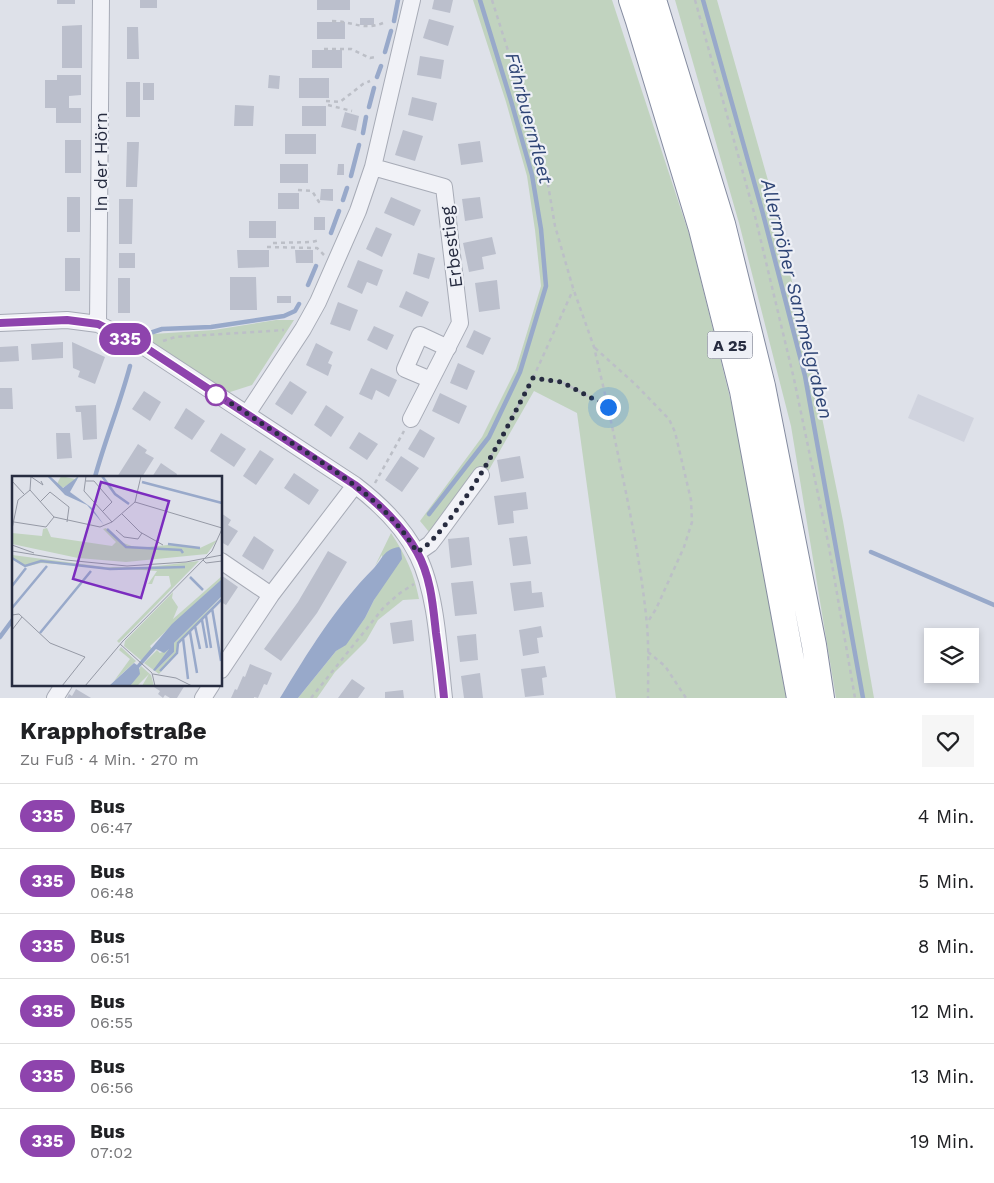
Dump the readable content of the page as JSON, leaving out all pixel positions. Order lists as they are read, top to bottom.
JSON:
{
  "streets": {
    "highway": ["A 25"],
    "street": ["In der Hörn", "Erbestieg"]
  },
  "water": ["Fährbuernfleet", "Allermöher Sammelgraben"],
  "lines": ["bus line 335"],
  "page": {
    "on_map": "335",
    "heading": ["Krapphofstraße", "Zu Fuß · 4 Min. · 270 m"],
    "list": [
      {
        "mark": "335",
        "name": "Bus",
        "note": "06:47",
        "value": "4 Min."
      },
      {
        "mark": "335",
        "name": "Bus",
        "note": "06:48",
        "value": "5 Min."
      },
      {
        "mark": "335",
        "name": "Bus",
        "note": "06:51",
        "value": "8 Min."
      },
      {
        "mark": "335",
        "name": "Bus",
        "note": "06:55",
        "value": "12 Min."
      },
      {
        "mark": "335",
        "name": "Bus",
        "note": "06:56",
        "value": "13 Min."
      },
      {
        "mark": "335",
        "name": "Bus",
        "note": "07:02",
        "value": "19 Min."
      }
    ]
  }
}
